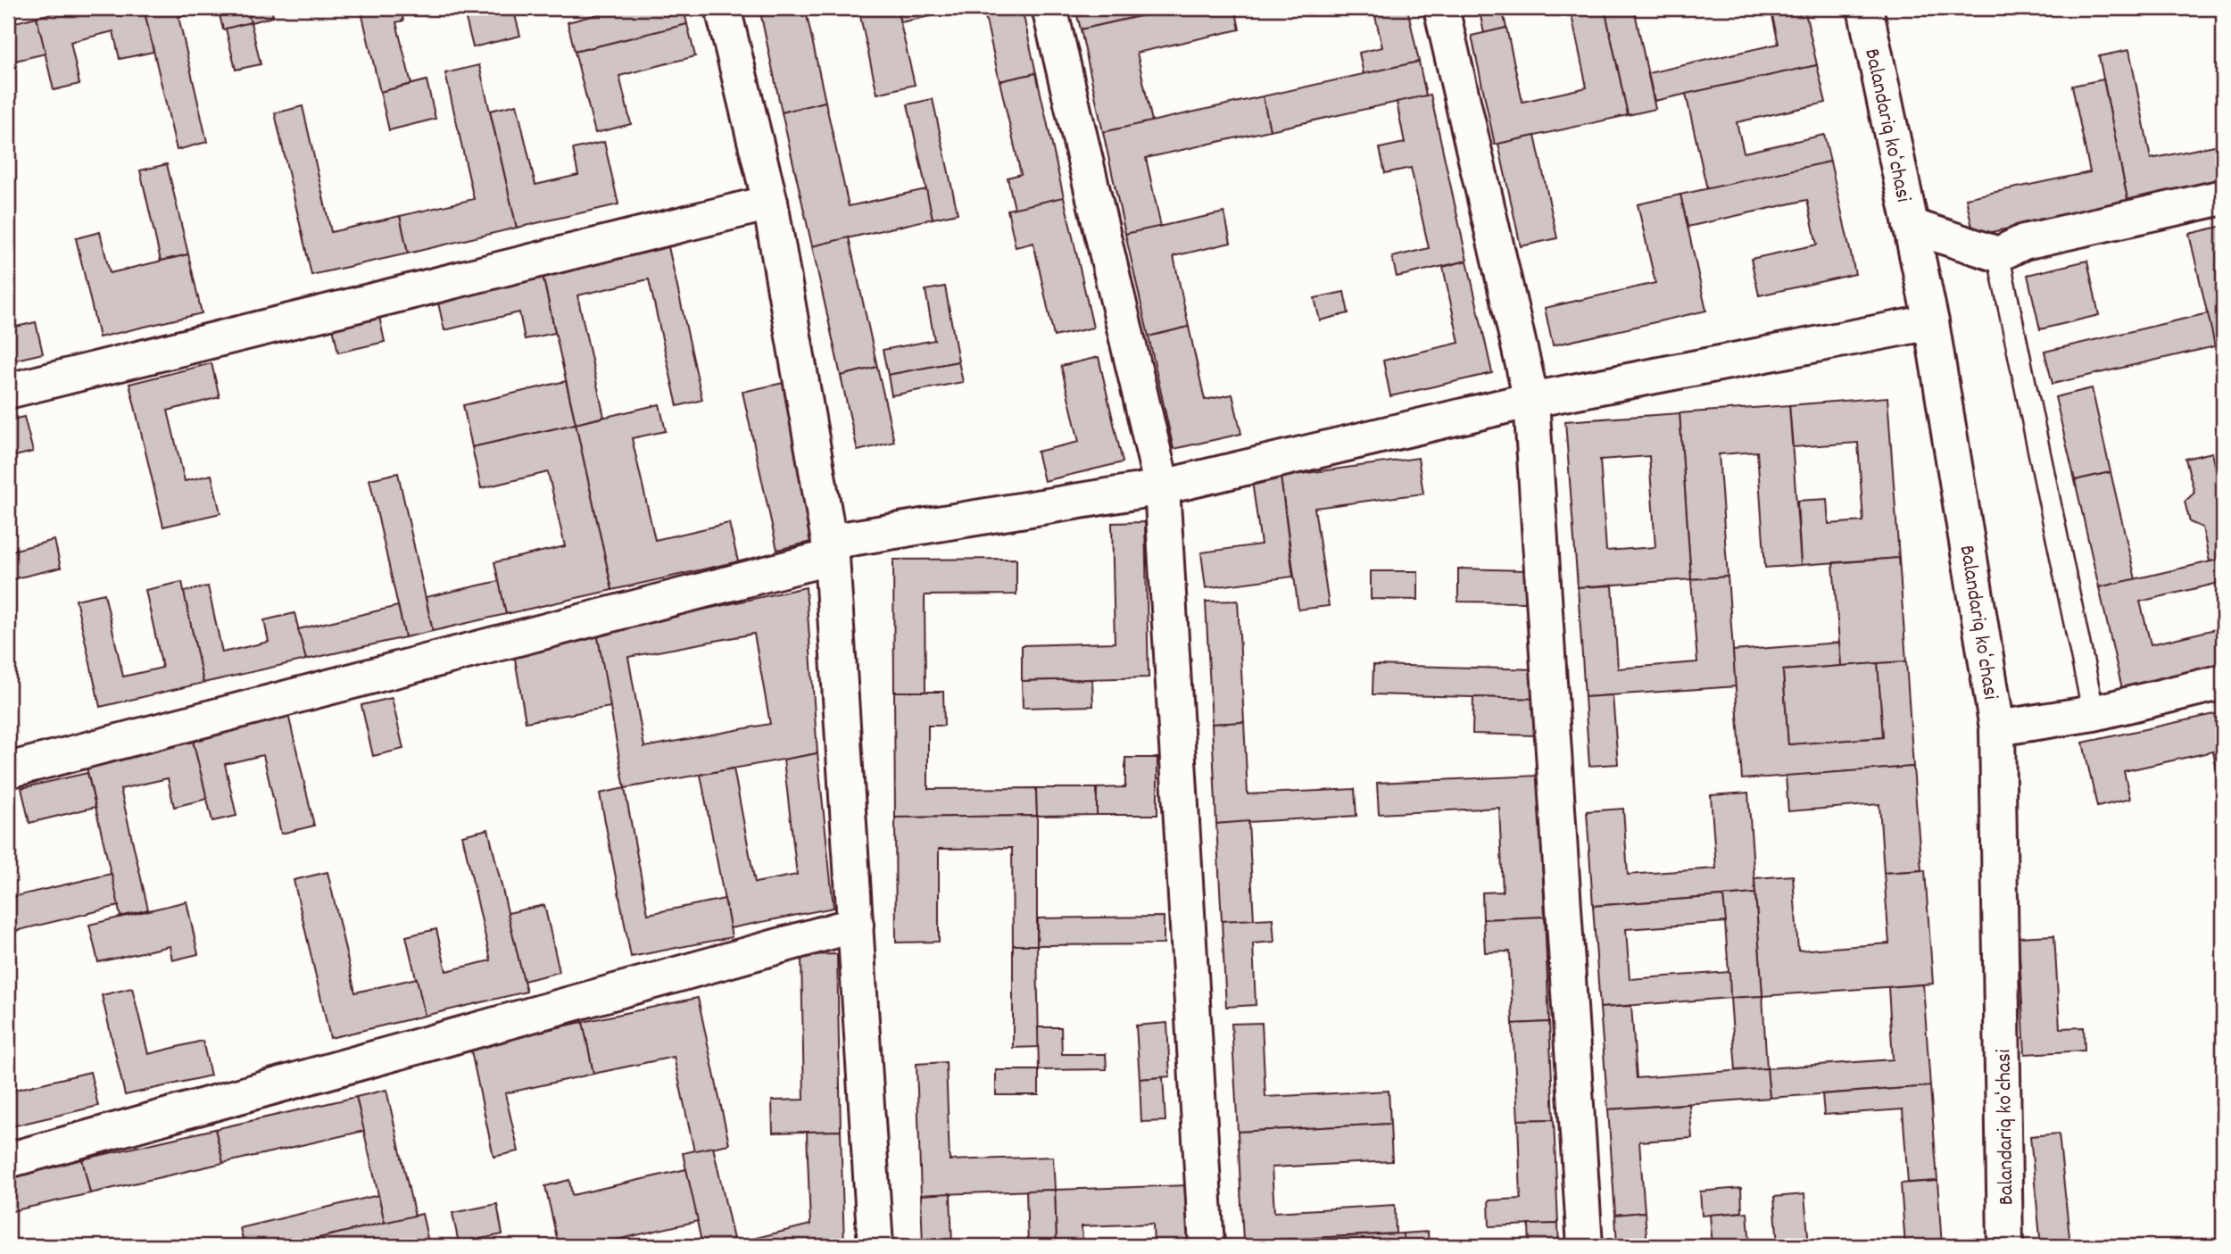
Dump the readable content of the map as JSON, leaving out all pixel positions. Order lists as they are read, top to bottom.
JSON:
{
  "streets": {
    "street": ["Balandariq koʻchasi"]
  }
}
